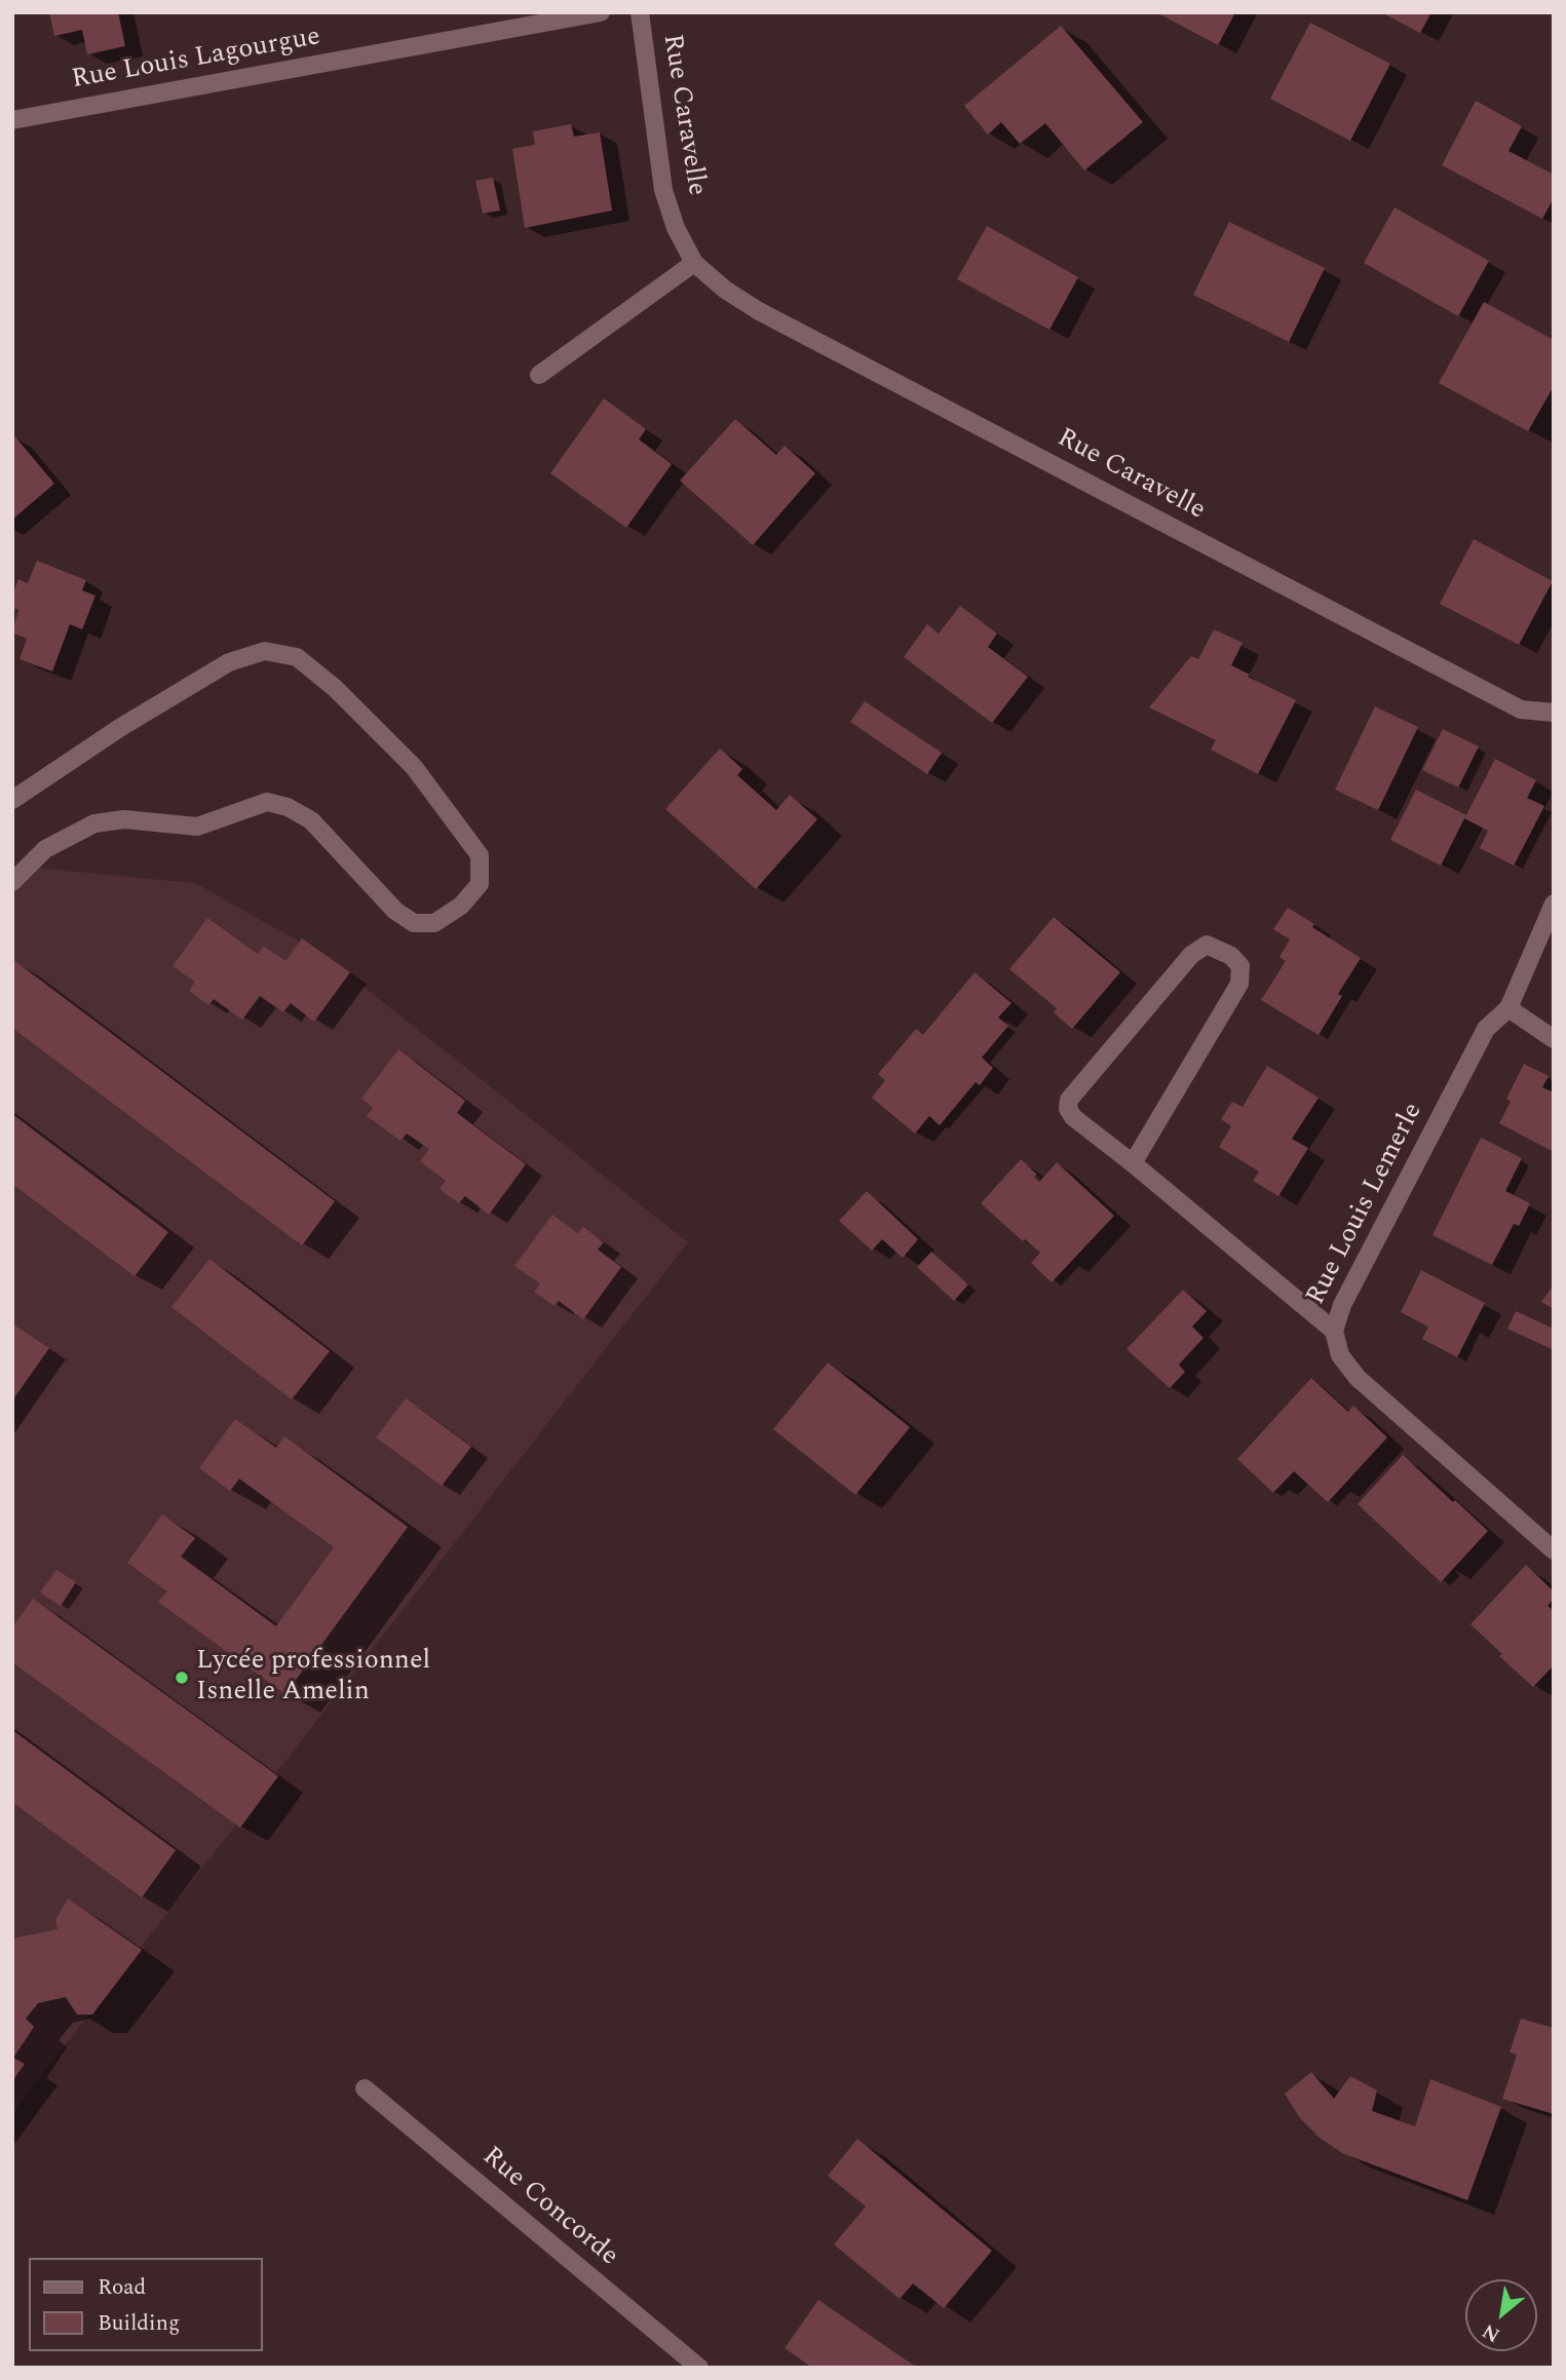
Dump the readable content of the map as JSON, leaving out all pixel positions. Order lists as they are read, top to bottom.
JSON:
{
  "streets": {
    "street": [
      "Rue Louis Lagourgue",
      "Rue Caravelle",
      "Rue Louis Lemerle",
      "Rue Concorde"
    ]
  },
  "places": ["Lycée professionnel Isnelle Amelin"],
  "legend": ["Road", "Building"],
  "north": "bottom left"
}
